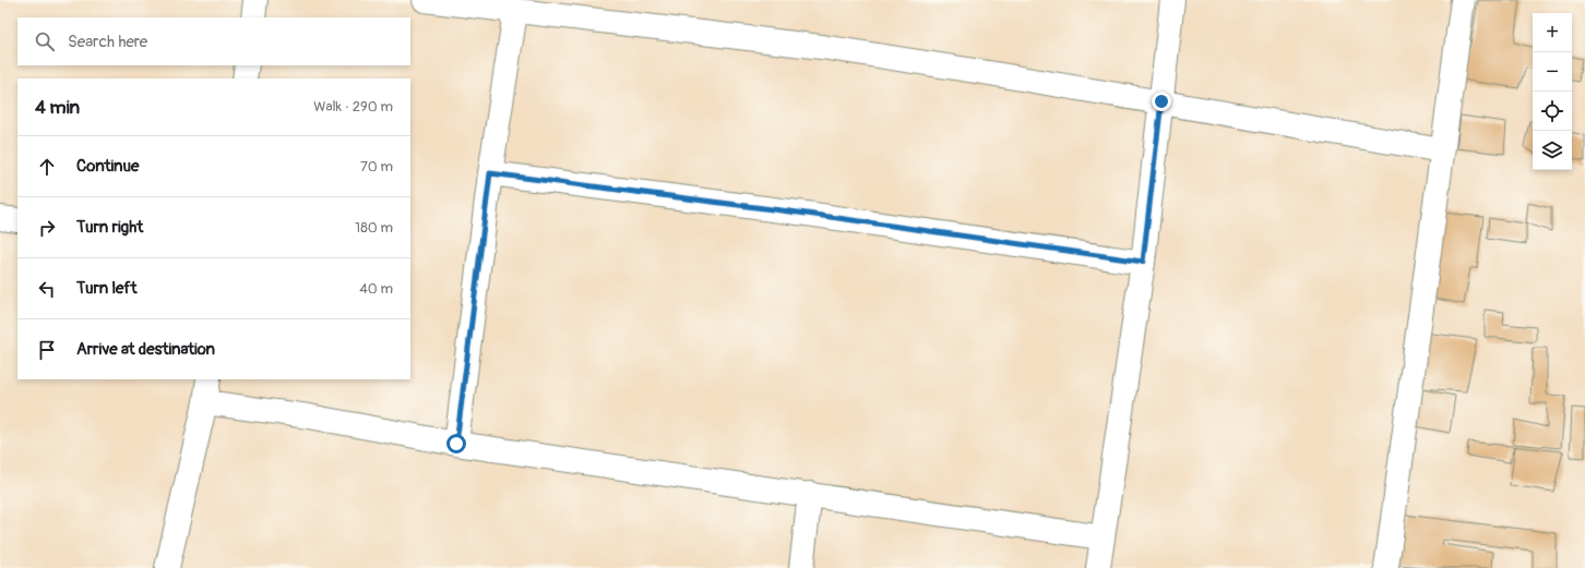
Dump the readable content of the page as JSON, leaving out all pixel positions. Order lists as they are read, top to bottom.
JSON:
{
  "page": {
    "map_buttons": ["+", "−"],
    "search": "Search here",
    "heading": ["4 min", "Walk · 290 m"],
    "list": [
      ["Continue", "70 m"],
      ["Turn right", "180 m"],
      ["Turn left", "40 m"],
      "Arrive at destination"
    ]
  }
}
